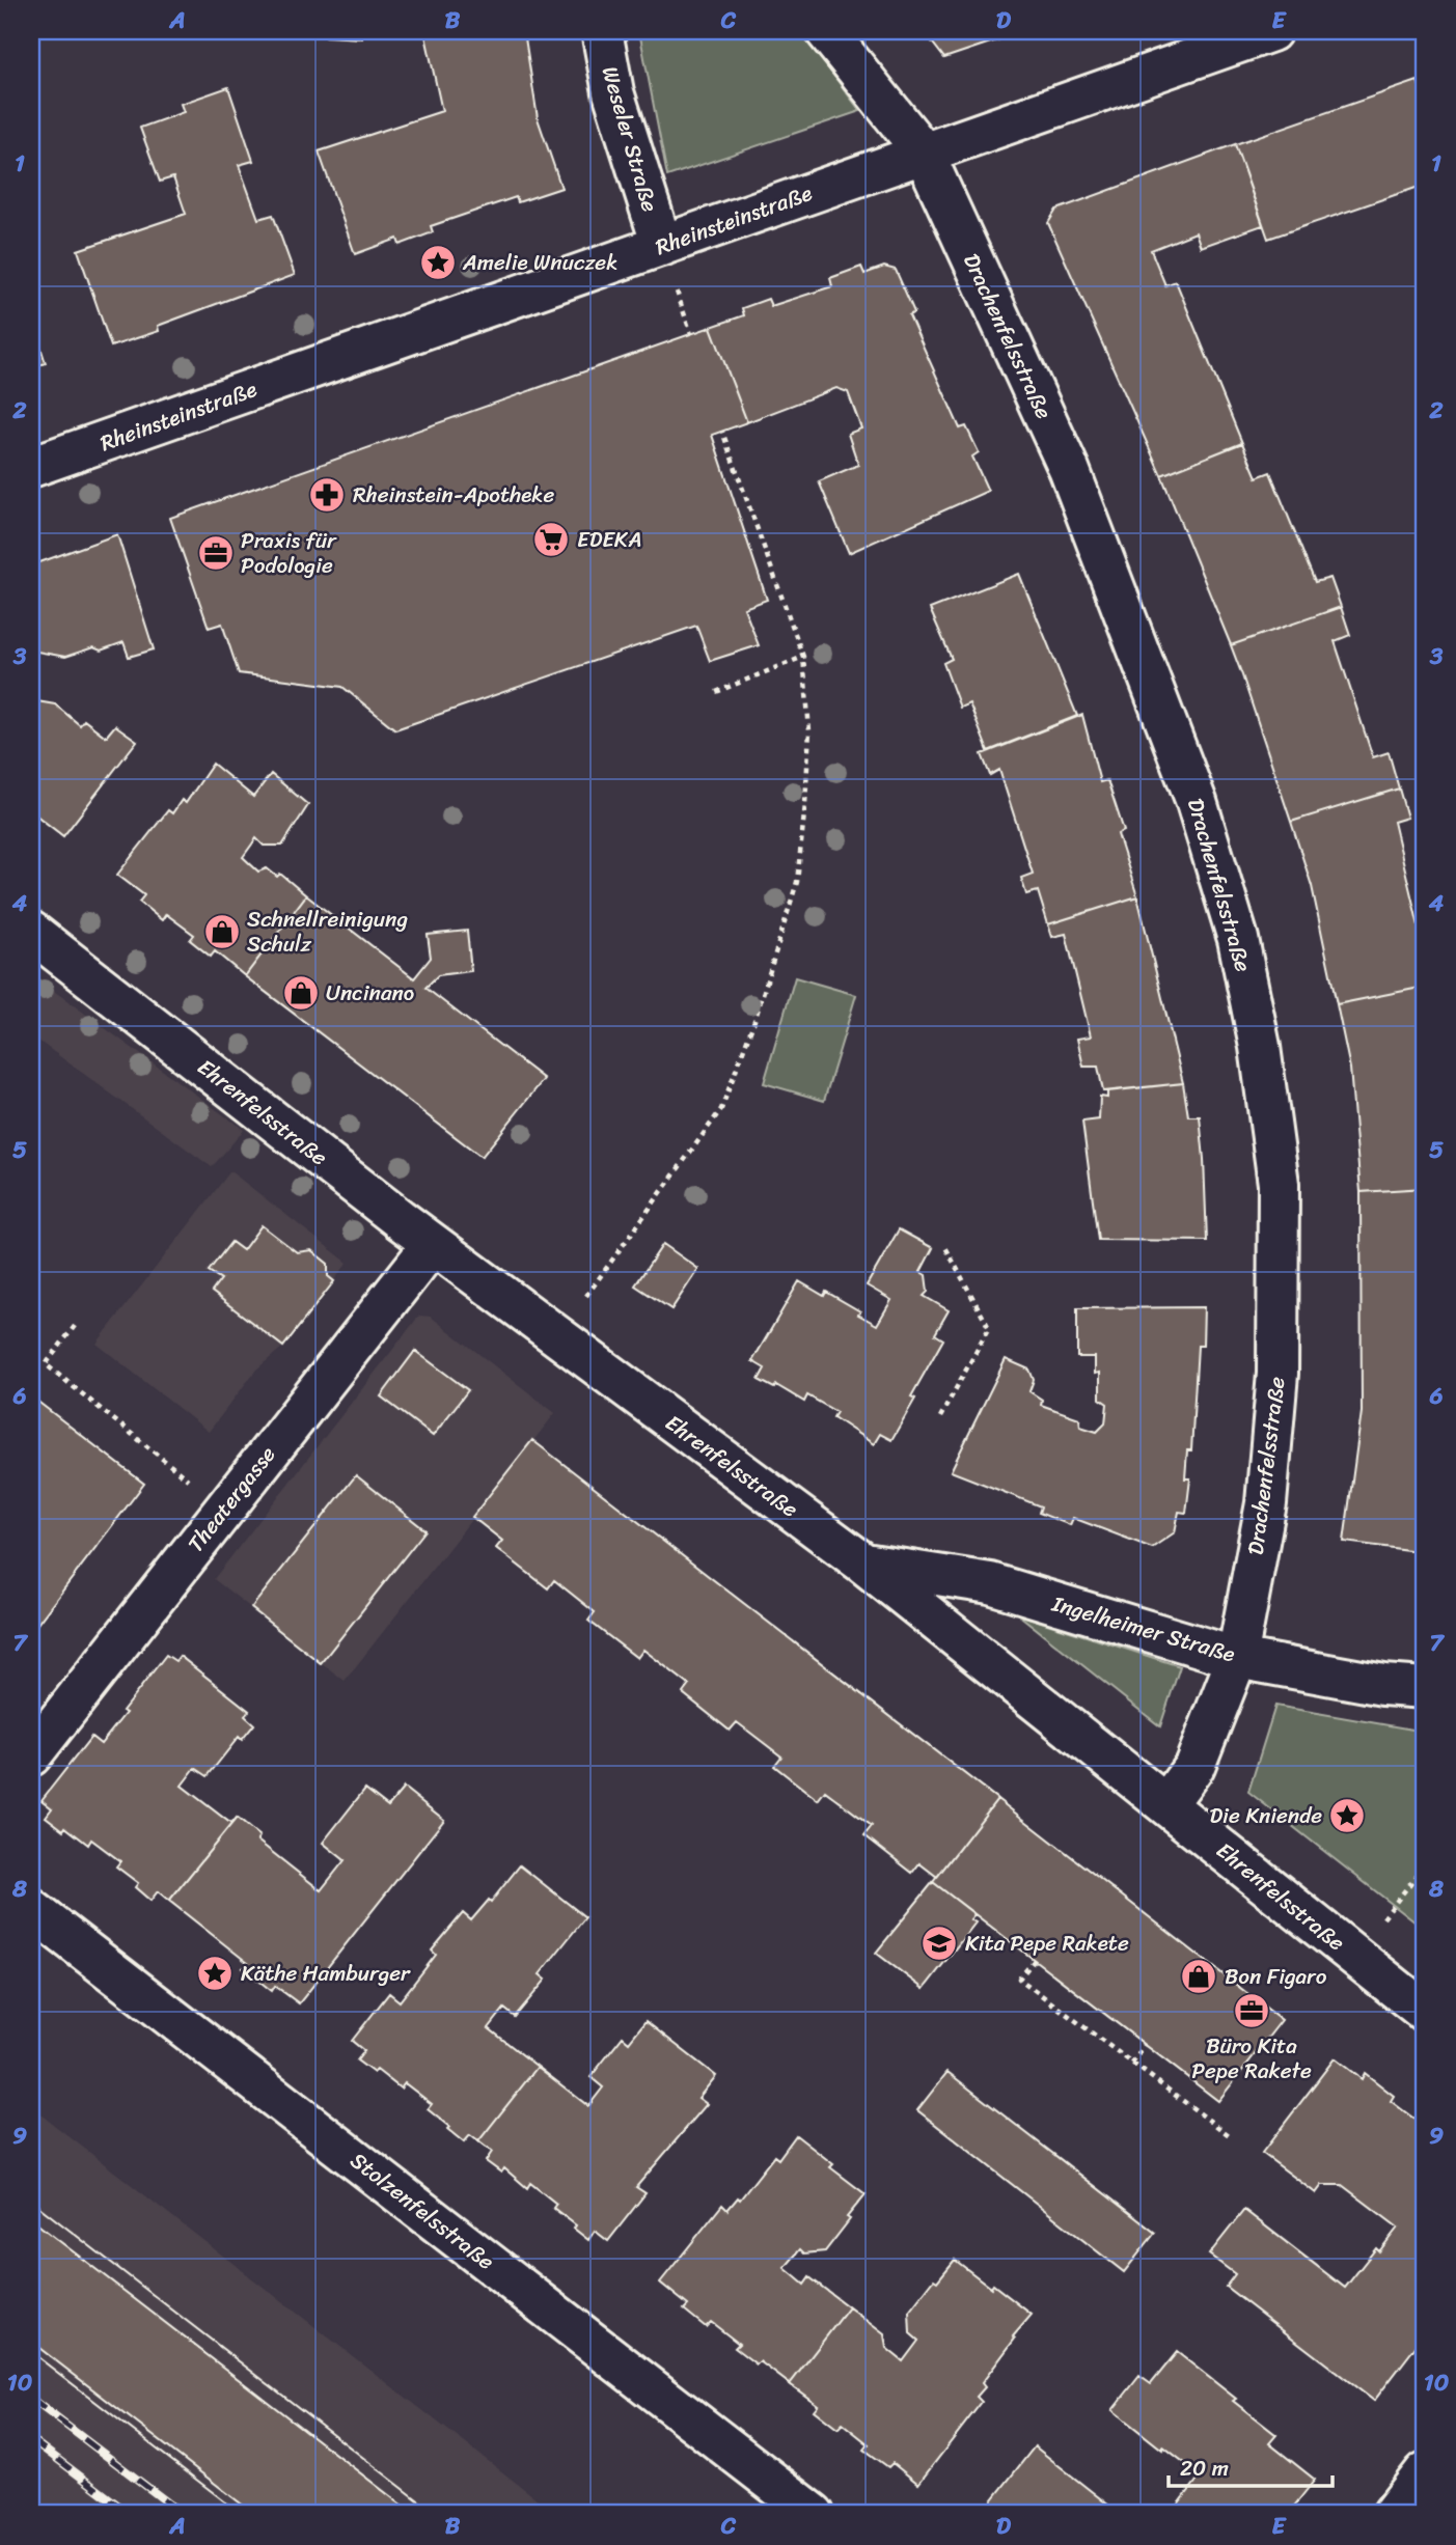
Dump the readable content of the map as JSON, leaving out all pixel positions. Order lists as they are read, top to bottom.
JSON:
{
  "streets": {
    "street": [
      "Weseler Straße",
      "Rheinsteinstraße",
      "Drachenfelsstraße",
      "Ehrenfelsstraße",
      "Theatergasse",
      "Ingelheimer Straße",
      "Stolzenfelsstraße"
    ]
  },
  "crossings": [
    ["Weseler Straße", "Rheinsteinstraße"],
    ["Rheinsteinstraße", "Drachenfelsstraße"],
    ["Drachenfelsstraße", "Ehrenfelsstraße"],
    ["Drachenfelsstraße", "Ingelheimer Straße"],
    ["Ehrenfelsstraße", "Theatergasse"],
    ["Ehrenfelsstraße", "Ingelheimer Straße"]
  ],
  "places": {
    "place": ["Amelie Wnuczek", "Die Kniende", "Käthe Hamburger"],
    "pharmacy": ["Rheinstein-Apotheke"],
    "supermarket": ["EDEKA"],
    "office": ["Praxis für Podologie", "Büro Kita Pepe Rakete"],
    "shop": ["Schnellreinigung Schulz", "Uncinano", "Bon Figaro"],
    "school or university": ["Kita Pepe Rakete"]
  },
  "scale_bar": "20 m",
  "grid": {
    "columns": [
      "A",
      "B",
      "C",
      "D",
      "E"
    ],
    "rows": [
      "1",
      "2",
      "3",
      "4",
      "5",
      "6",
      "7",
      "8",
      "9",
      "10"
    ]
  }
}
